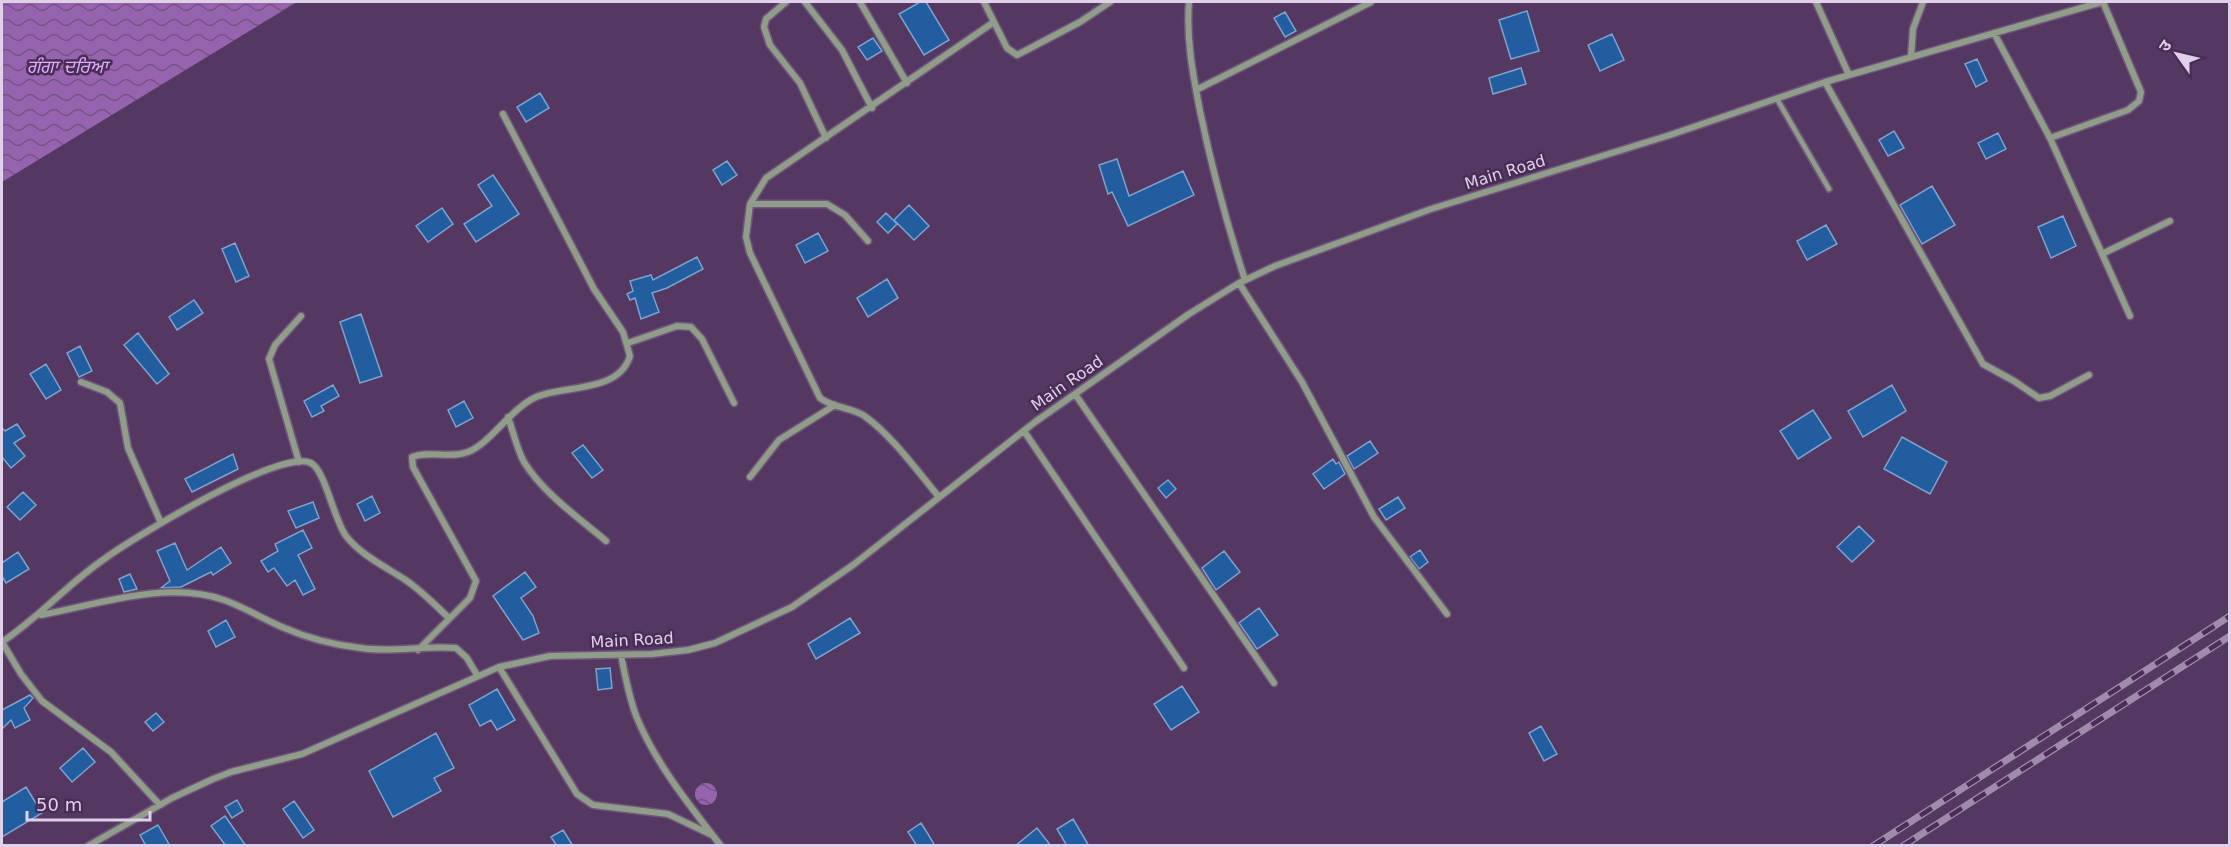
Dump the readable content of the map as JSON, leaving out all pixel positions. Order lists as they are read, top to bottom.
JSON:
{
  "streets": {
    "street": ["Main Road"]
  },
  "water": ["ਗੰਗਾ ਦਰਿਆ"],
  "scale_bar": "50 m",
  "north": "top left"
}
